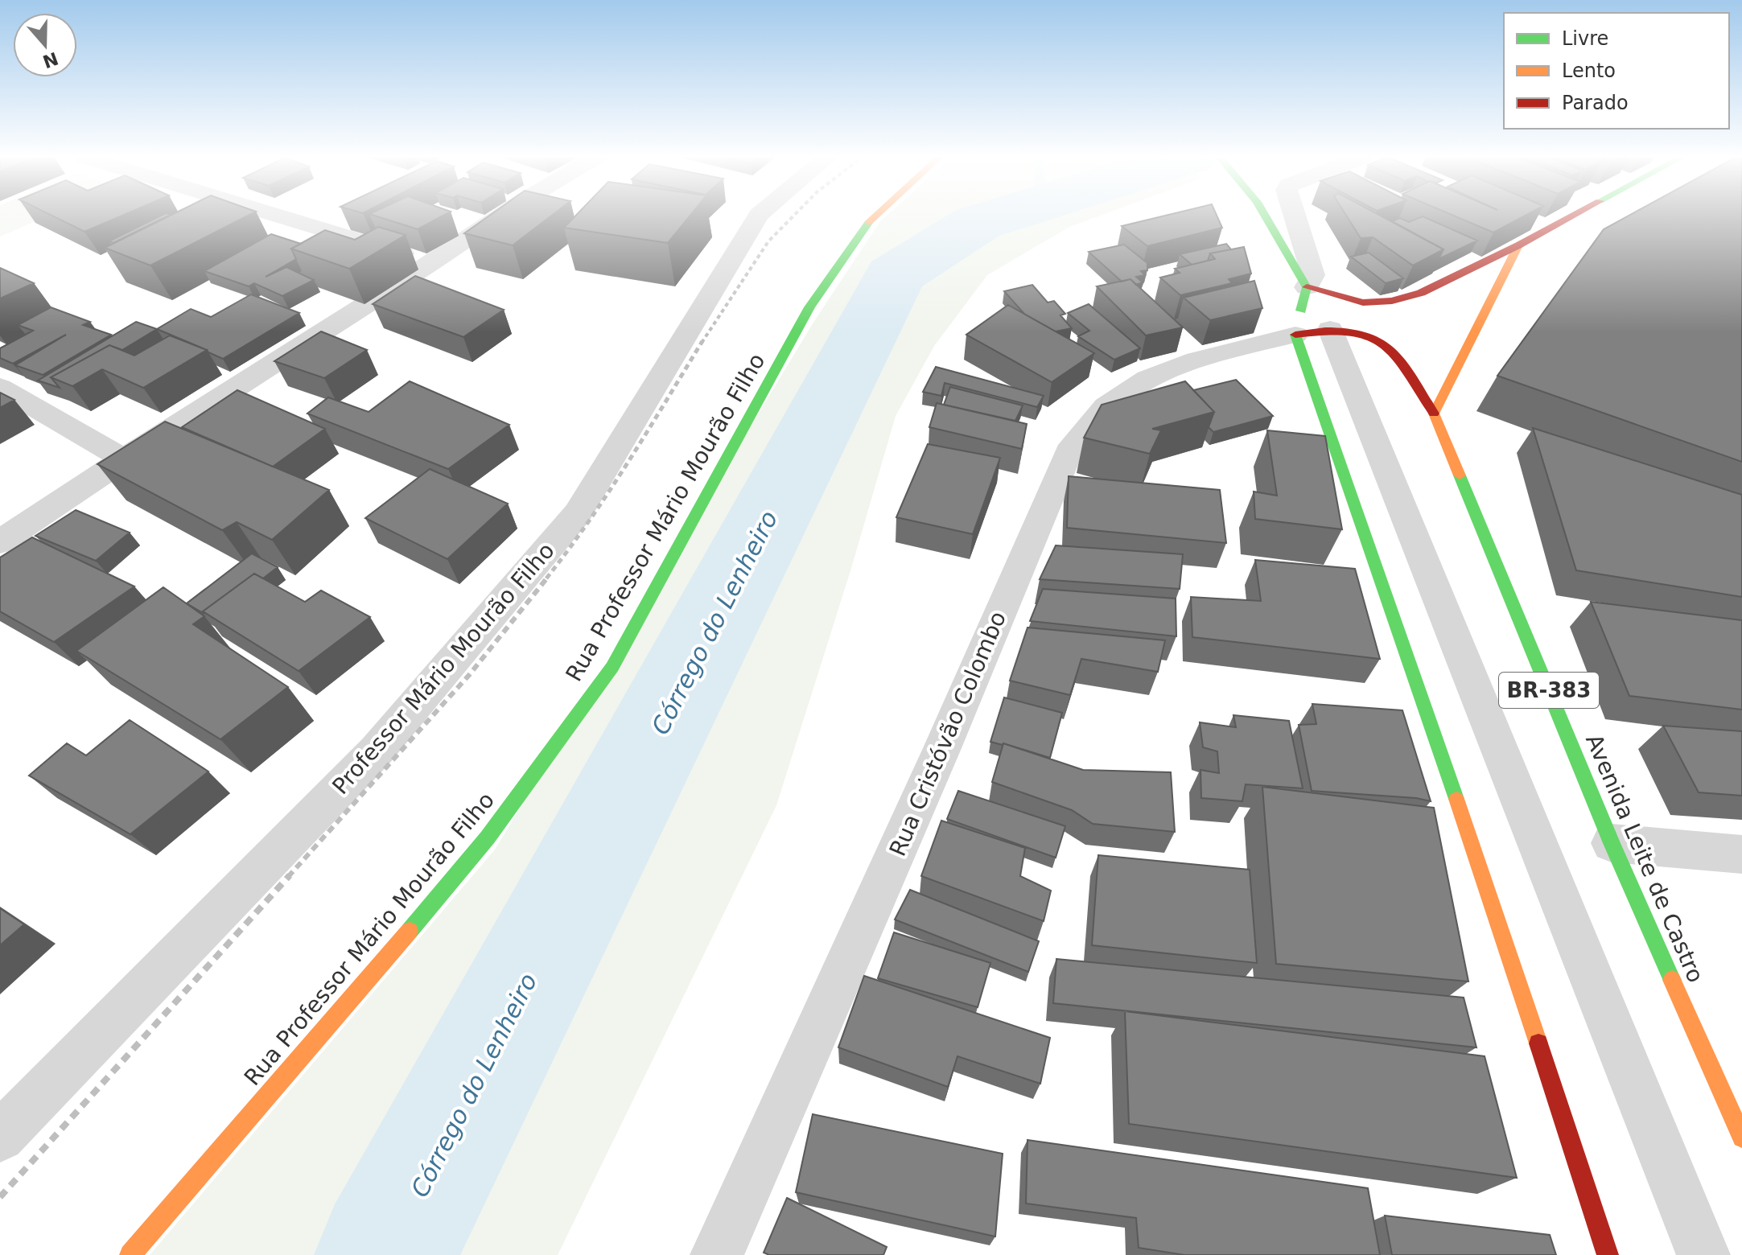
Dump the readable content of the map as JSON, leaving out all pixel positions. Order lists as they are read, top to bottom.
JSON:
{
  "streets": {
    "main road": ["Rua Professor Mário Mourão Filho", "BR-383", "Avenida Leite de Castro"],
    "street": ["Professor Mário Mourão Filho", "Rua Cristóvão Colombo"]
  },
  "crossings": [
    ["Rua Cristóvão Colombo", "Avenida Leite de Castro"]
  ],
  "water": ["Córrego do Lenheiro"],
  "legend": ["Livre", "Lento", "Parado"],
  "north": "bottom"
}
